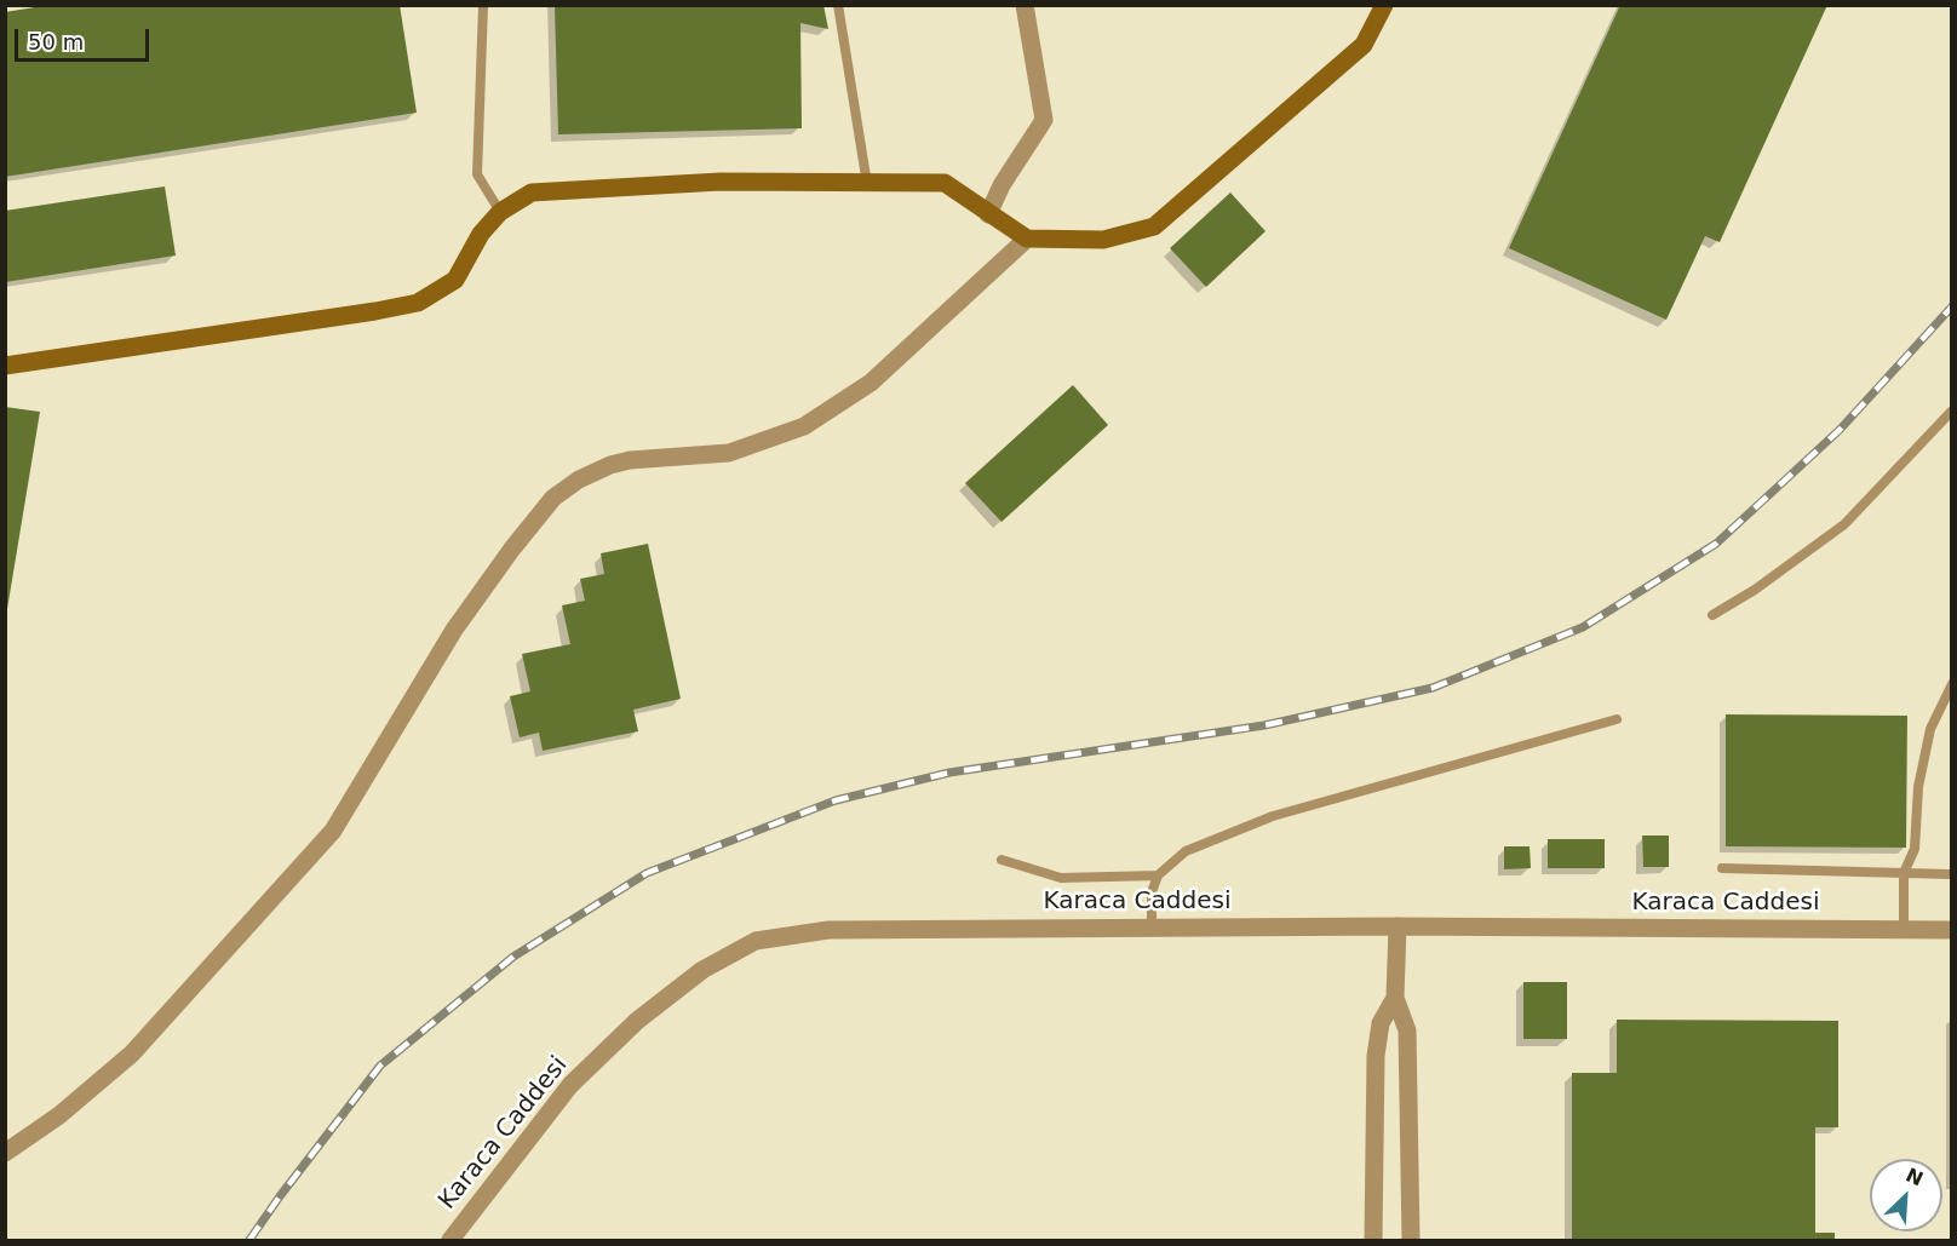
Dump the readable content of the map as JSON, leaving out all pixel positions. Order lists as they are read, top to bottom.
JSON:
{
  "streets": {
    "street": ["Karaca Caddesi"]
  },
  "scale_bar": "50 m",
  "north": "top right"
}
